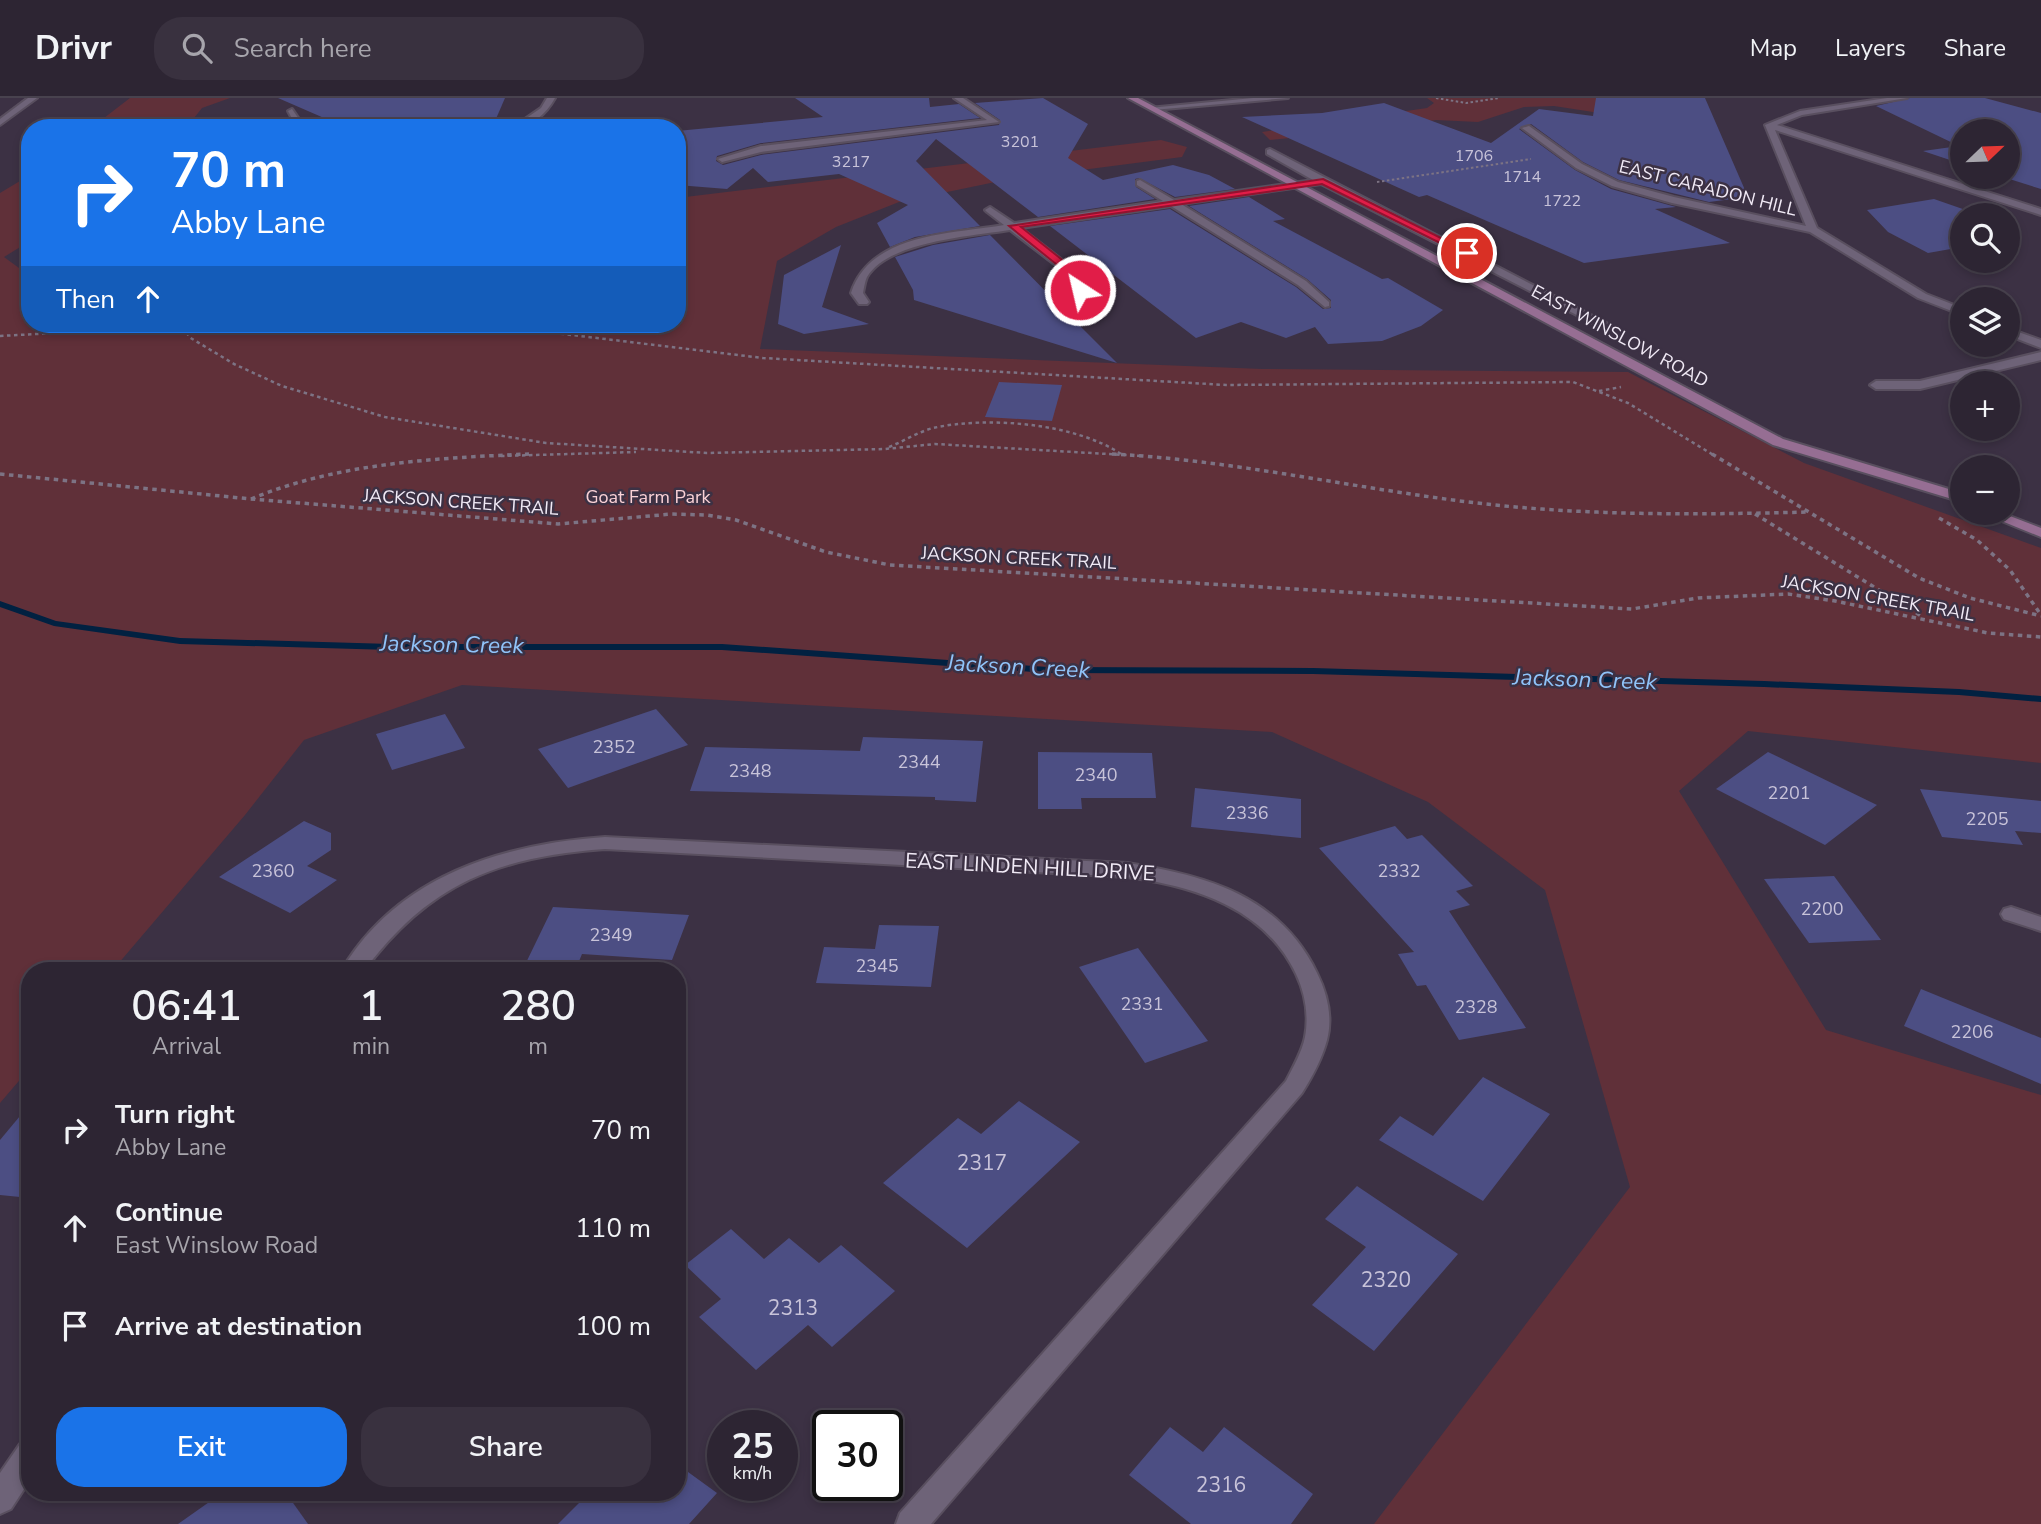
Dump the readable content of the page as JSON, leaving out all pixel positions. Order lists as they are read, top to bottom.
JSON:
{
  "streets": {
    "main road": ["EAST WINSLOW ROAD"],
    "street": ["EAST CARADON HILL", "EAST LINDEN HILL DRIVE"],
    "path": ["JACKSON CREEK TRAIL"]
  },
  "water": ["Jackson Creek"],
  "parks": ["Goat Farm Park"],
  "house_numbers": [
    "3201",
    "1706",
    "3217",
    "1714",
    "1722",
    "2352",
    "2344",
    "2348",
    "2340",
    "2201",
    "2336",
    "2205",
    "2360",
    "2332",
    "2200",
    "2349",
    "2345",
    "2331",
    "2328",
    "2206",
    "2317",
    "2320",
    "2313",
    "2316"
  ],
  "north": "top right",
  "page": {
    "header": "Drivr",
    "search": "Search here",
    "nav": ["Map", "Layers", "Share"],
    "map_buttons": ["+", "−"],
    "turn": ["70 m", "Abby Lane"],
    "then": "Then",
    "eta": [
      "06:41",
      "Arrival",
      "1",
      "min",
      "280",
      "m"
    ],
    "list": [
      {
        "name": "Turn right",
        "note": "Abby Lane",
        "value": "70 m"
      },
      {
        "name": "Continue",
        "note": "East Winslow Road",
        "value": "110 m"
      },
      {
        "name": "Arrive at destination",
        "value": "100 m"
      }
    ],
    "buttons": ["Exit", "Share"],
    "speed": "25 km/h",
    "limit": "30"
  }
}
